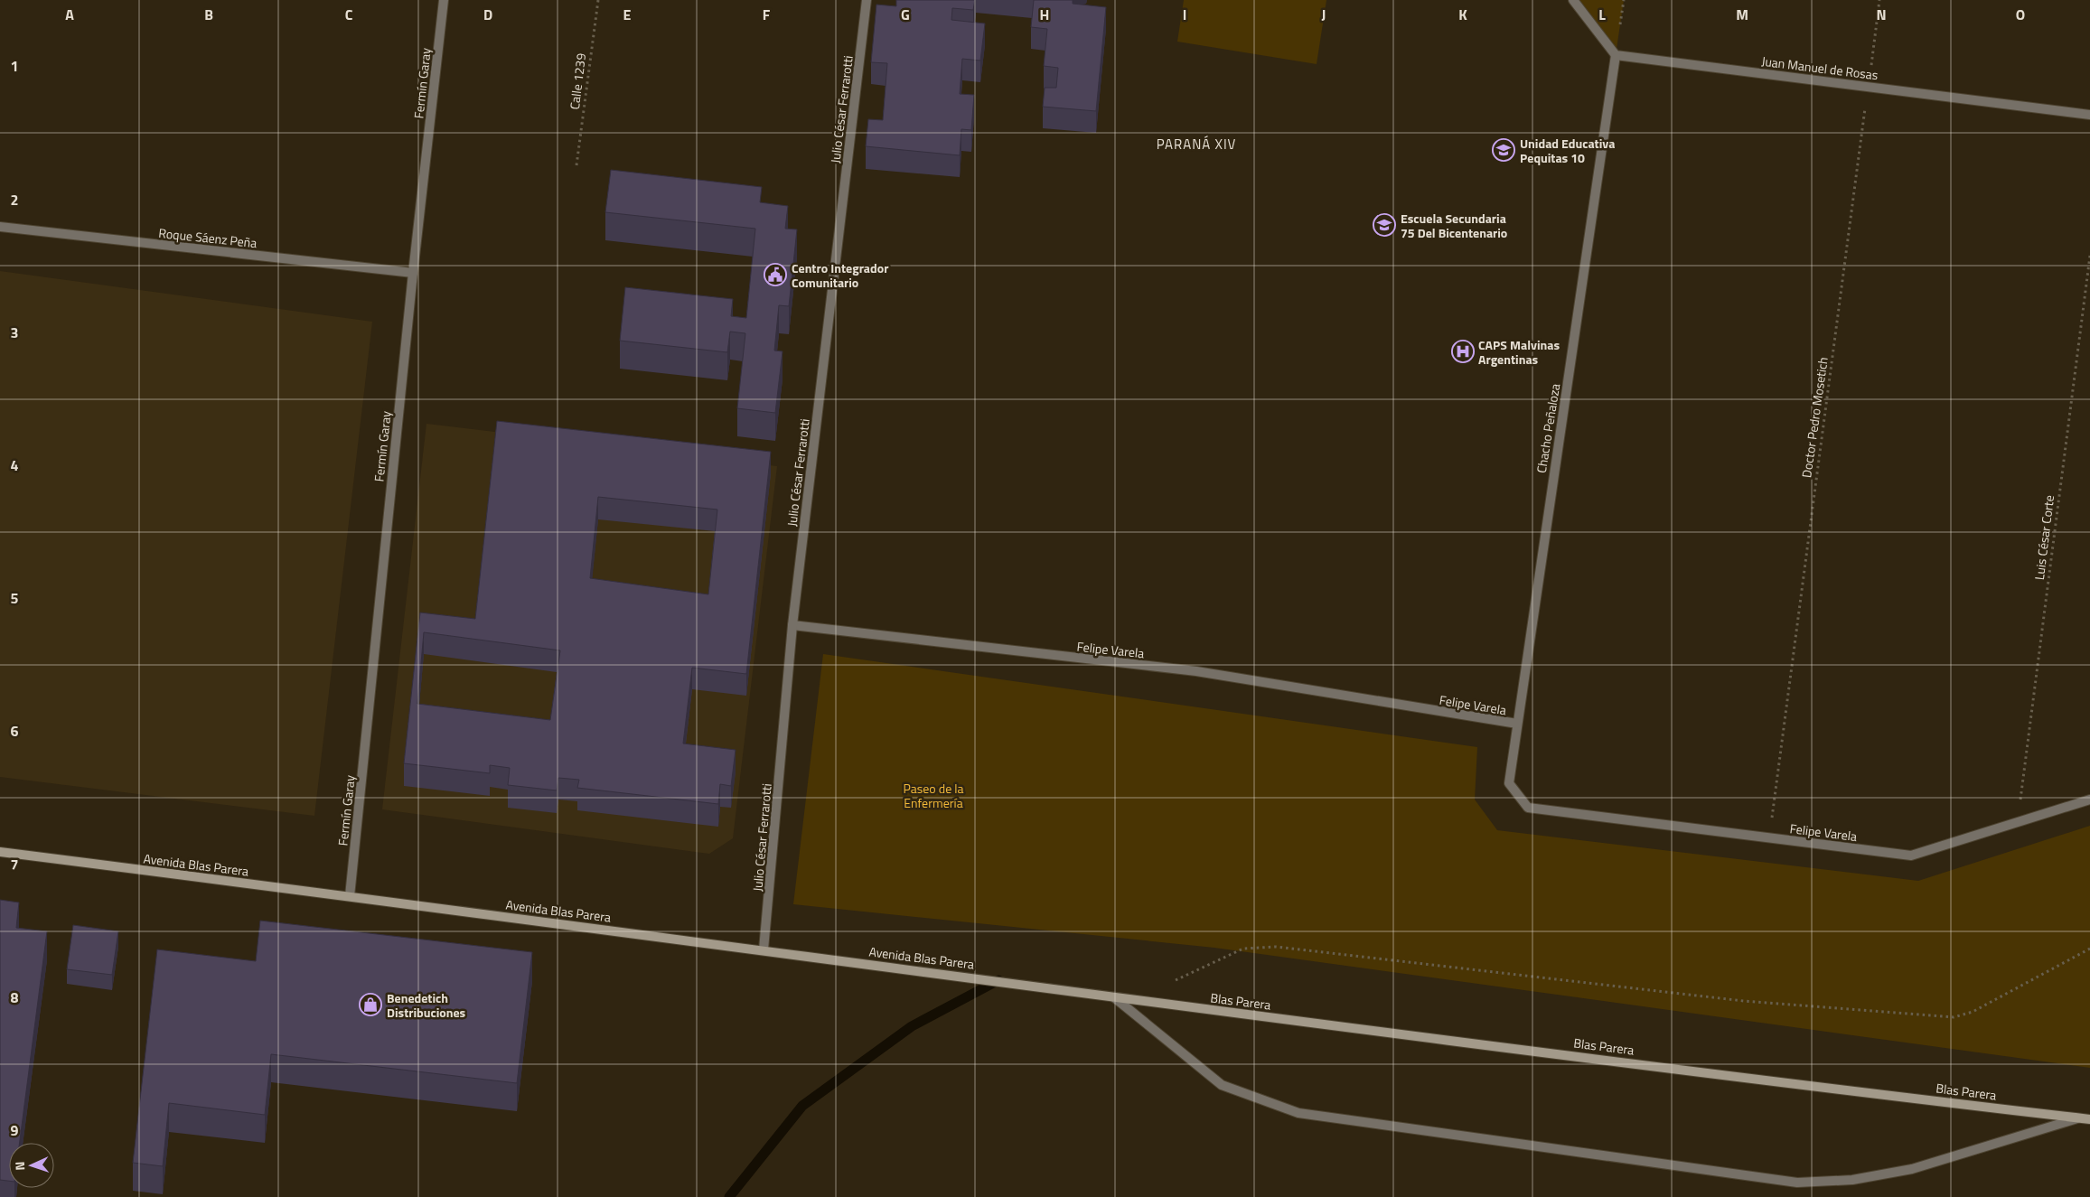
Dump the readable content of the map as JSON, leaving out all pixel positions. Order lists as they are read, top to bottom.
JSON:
{
  "streets": {
    "main road": ["Avenida Blas Parera", "Blas Parera"],
    "street": [
      "Juan Manuel de Rosas",
      "Fermín Garay",
      "Julio César Ferrarotti",
      "Roque Sáenz Peña",
      "Chacho Peñaloza",
      "Felipe Varela"
    ],
    "path": ["Calle 1239", "Doctor Pedro Mosetich", "Luis César Corte"]
  },
  "crossings": [
    ["Juan Manuel de Rosas", "Doctor Pedro Mosetich"],
    ["Juan Manuel de Rosas", "Chacho Peñaloza"],
    ["Fermín Garay", "Roque Sáenz Peña"],
    ["Fermín Garay", "Avenida Blas Parera"],
    ["Julio César Ferrarotti", "Felipe Varela"],
    ["Julio César Ferrarotti", "Avenida Blas Parera"],
    ["Doctor Pedro Mosetich", "Felipe Varela"],
    ["Chacho Peñaloza", "Felipe Varela"],
    ["Luis César Corte", "Felipe Varela"],
    ["Avenida Blas Parera", "Blas Parera"]
  ],
  "districts": ["PARANÁ XIV"],
  "parks": ["Paseo de la Enfermería"],
  "places": {
    "school or university": ["Unidad Educativa Pequitas 10", "Escuela Secundaria 75 Del Bicentenario"],
    "public building": ["Centro Integrador Comunitario"],
    "hospital": ["CAPS Malvinas Argentinas"],
    "shop": ["Benedetich Distribuciones"]
  },
  "north": "left",
  "grid": {
    "columns": [
      "A",
      "B",
      "C",
      "D",
      "E",
      "F",
      "G",
      "H",
      "I",
      "J",
      "K",
      "L",
      "M",
      "N",
      "O"
    ],
    "rows": [
      "1",
      "2",
      "3",
      "4",
      "5",
      "6",
      "7",
      "8",
      "9"
    ]
  }
}
